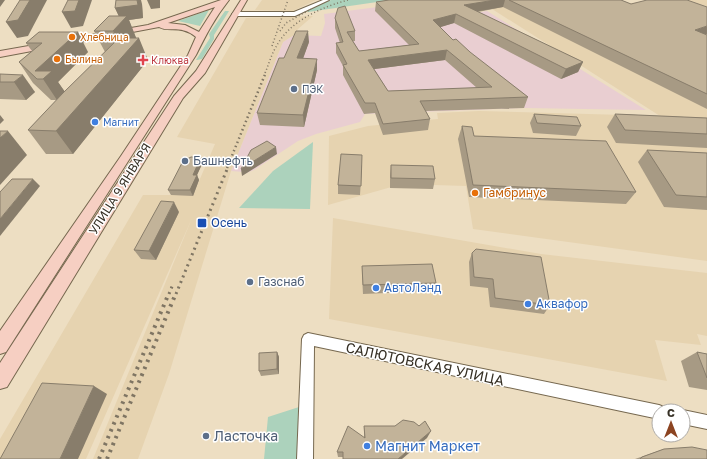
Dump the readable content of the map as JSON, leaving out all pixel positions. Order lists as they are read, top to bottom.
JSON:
{
  "streets": {
    "main road": ["УЛИЦА 9 ЯНВАРЯ"],
    "street": ["САЛЮТОВСКАЯ УЛИЦА"]
  },
  "places": {
    "other": [
      "Хлебница",
      "Былина",
      "ПЭК",
      "Магнит",
      "Башнефть",
      "Гамбринус",
      "Газснаб",
      "АвтоЛэнд",
      "Аквафор",
      "Ласточка",
      "Магнит Маркет"
    ],
    "health": ["Клюква"],
    "transit": ["Осень"]
  },
  "north": "top"
}
